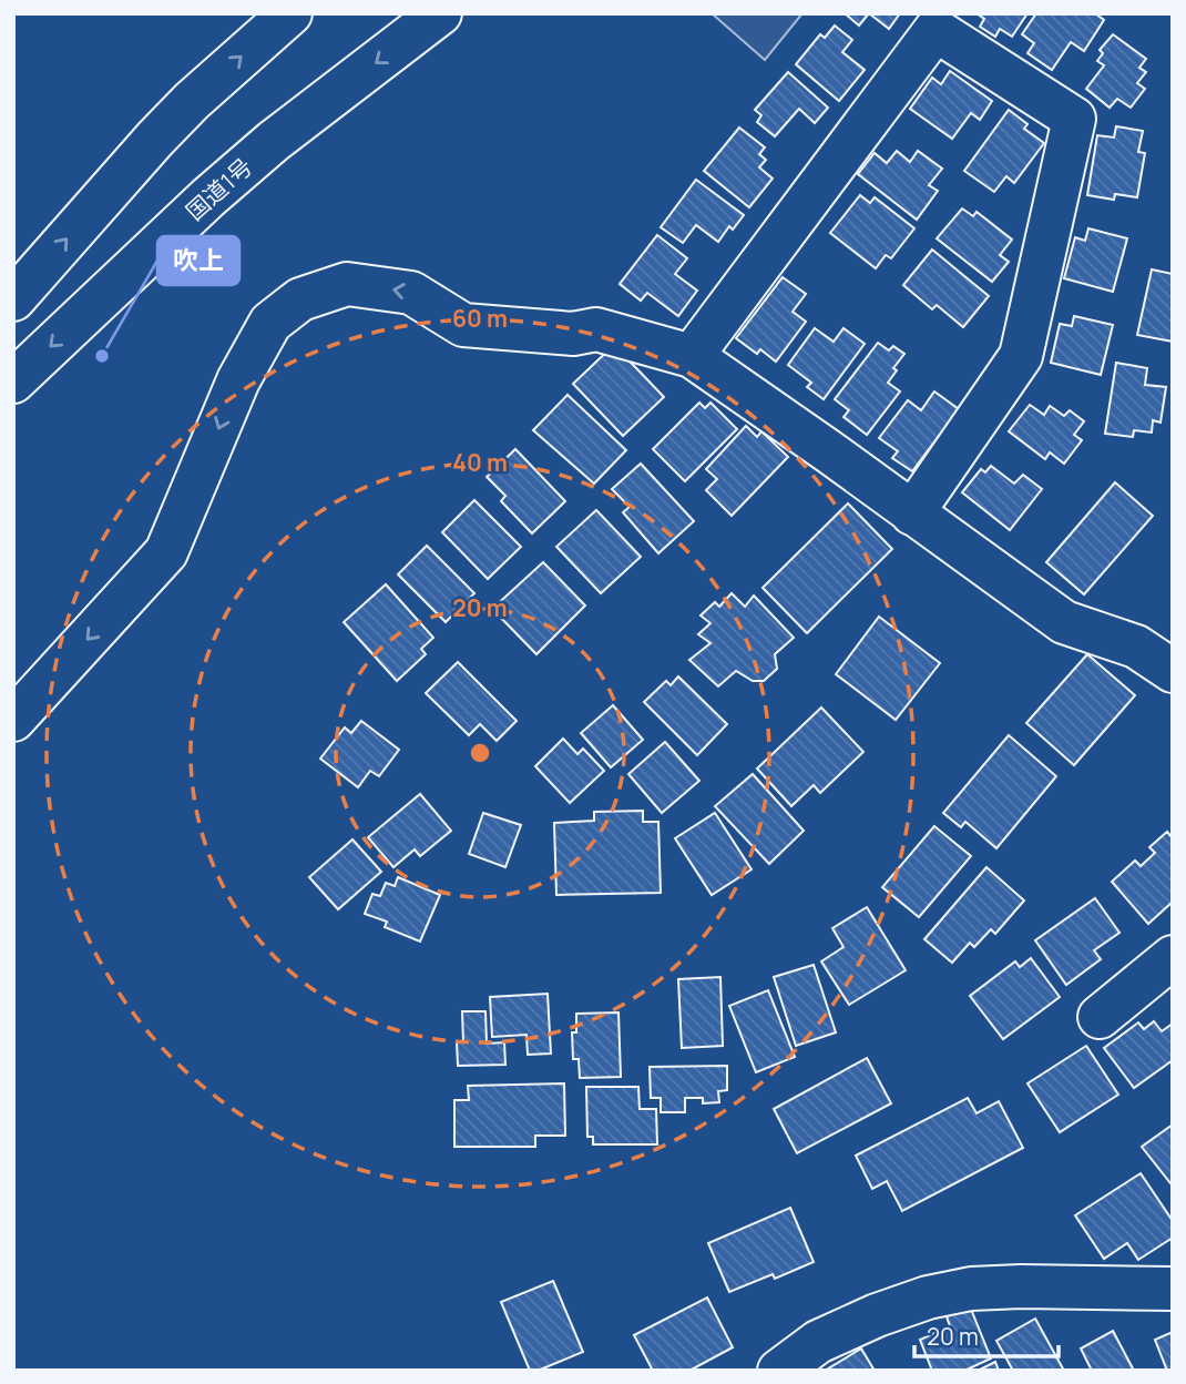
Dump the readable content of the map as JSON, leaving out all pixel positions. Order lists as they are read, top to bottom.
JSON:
{
  "streets": {
    "main road": ["国道1号"]
  },
  "places": ["吹上"],
  "scale_bar": "20 m",
  "rings": ["60 m", "40 m", "20 m"]
}
